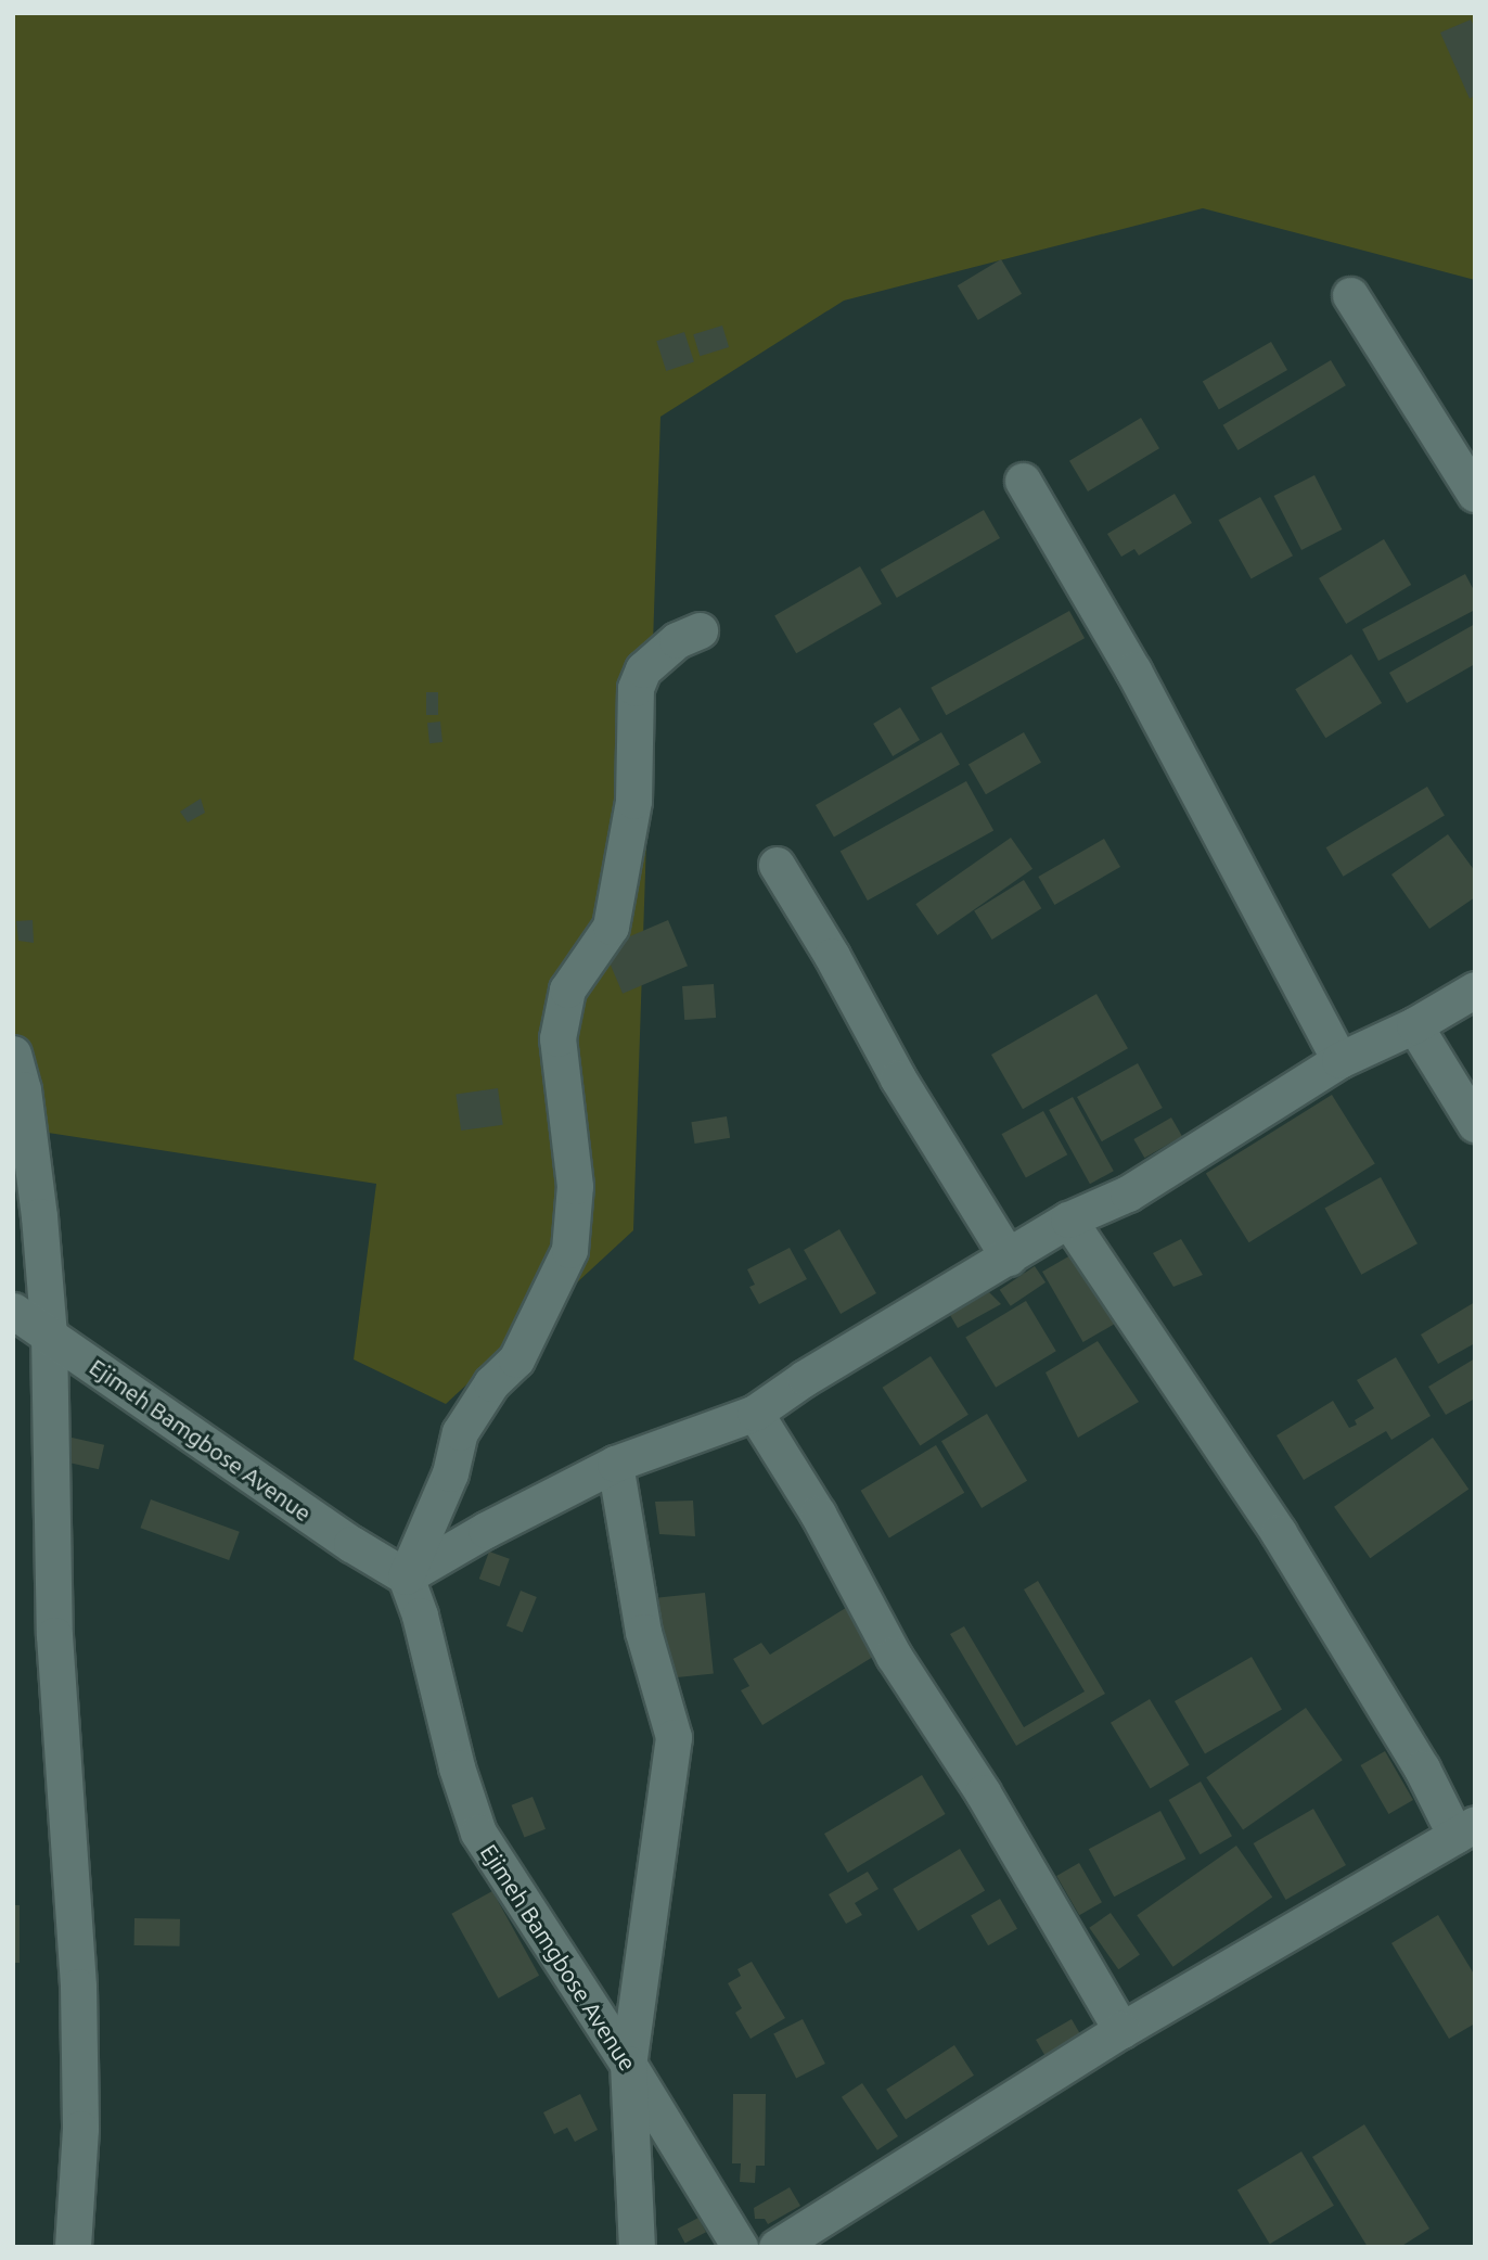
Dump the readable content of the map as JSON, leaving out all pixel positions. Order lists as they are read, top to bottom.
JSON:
{
  "streets": {
    "street": ["Ejimeh Bamgbose Avenue"]
  }
}
